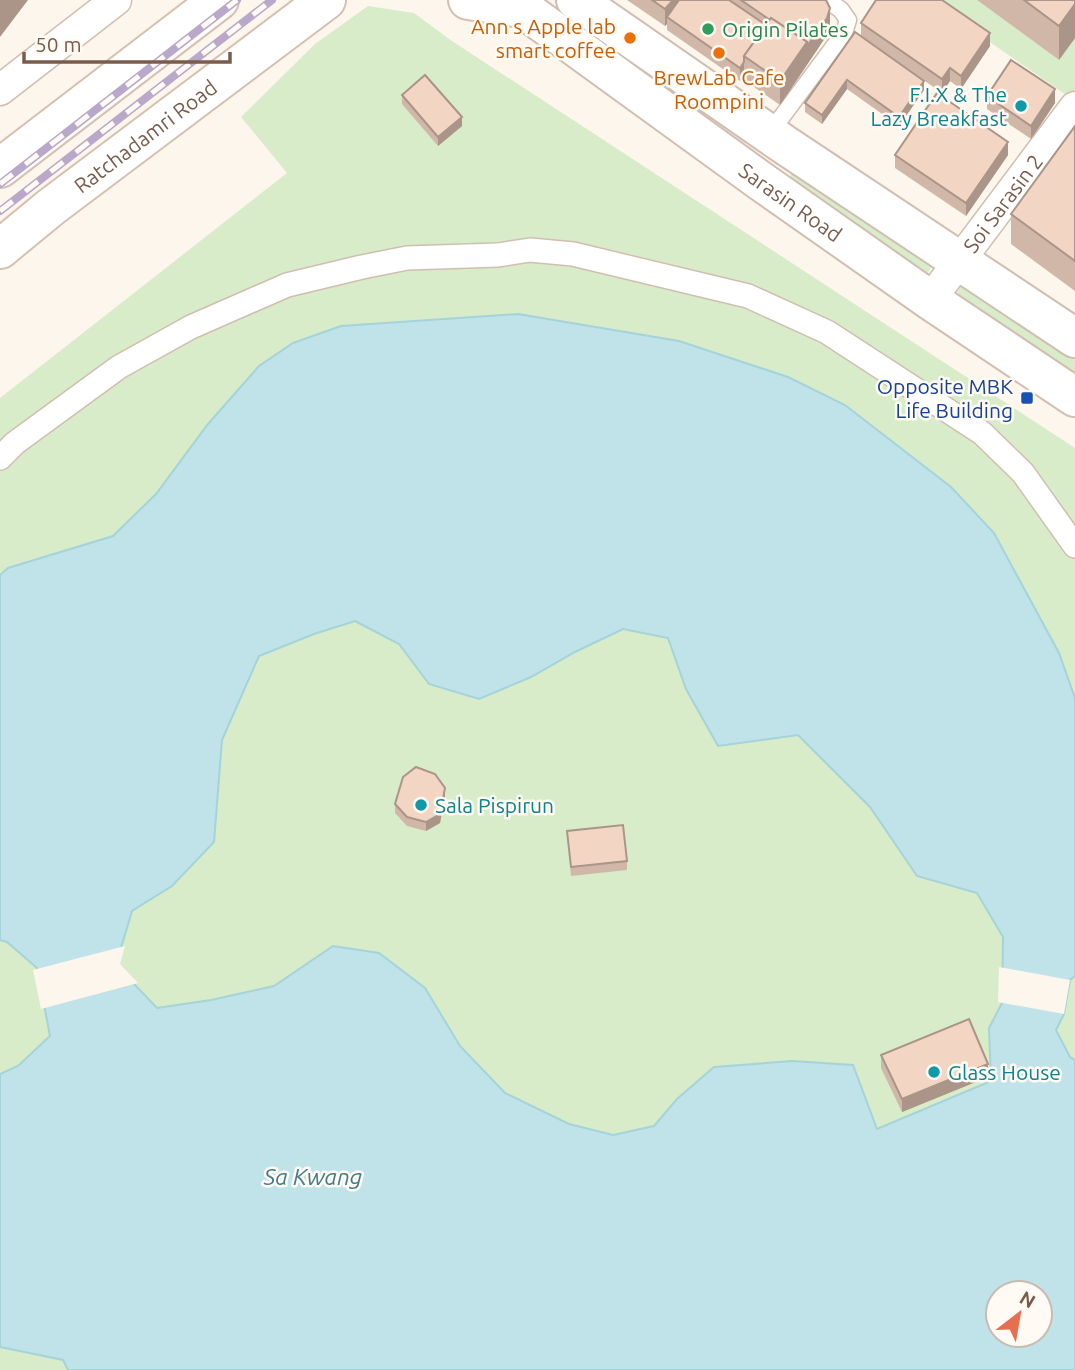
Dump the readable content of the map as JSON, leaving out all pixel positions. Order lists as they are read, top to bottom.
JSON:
{
  "streets": {
    "street": ["Ratchadamri Road", "Sarasin Road", "Soi Sarasin 2"]
  },
  "crossings": [
    ["Sarasin Road", "Soi Sarasin 2"]
  ],
  "water": ["Sa Kwang"],
  "places": {
    "other": [
      "Origin Pilates",
      "Ann s Apple lab smart coffee",
      "BrewLab Cafe Roompini",
      "F.I.X & The Lazy Breakfast",
      "Sala Pispirun",
      "Glass House"
    ],
    "transit": ["Opposite MBK Life Building"]
  },
  "scale_bar": "50 m",
  "north": "top right"
}
